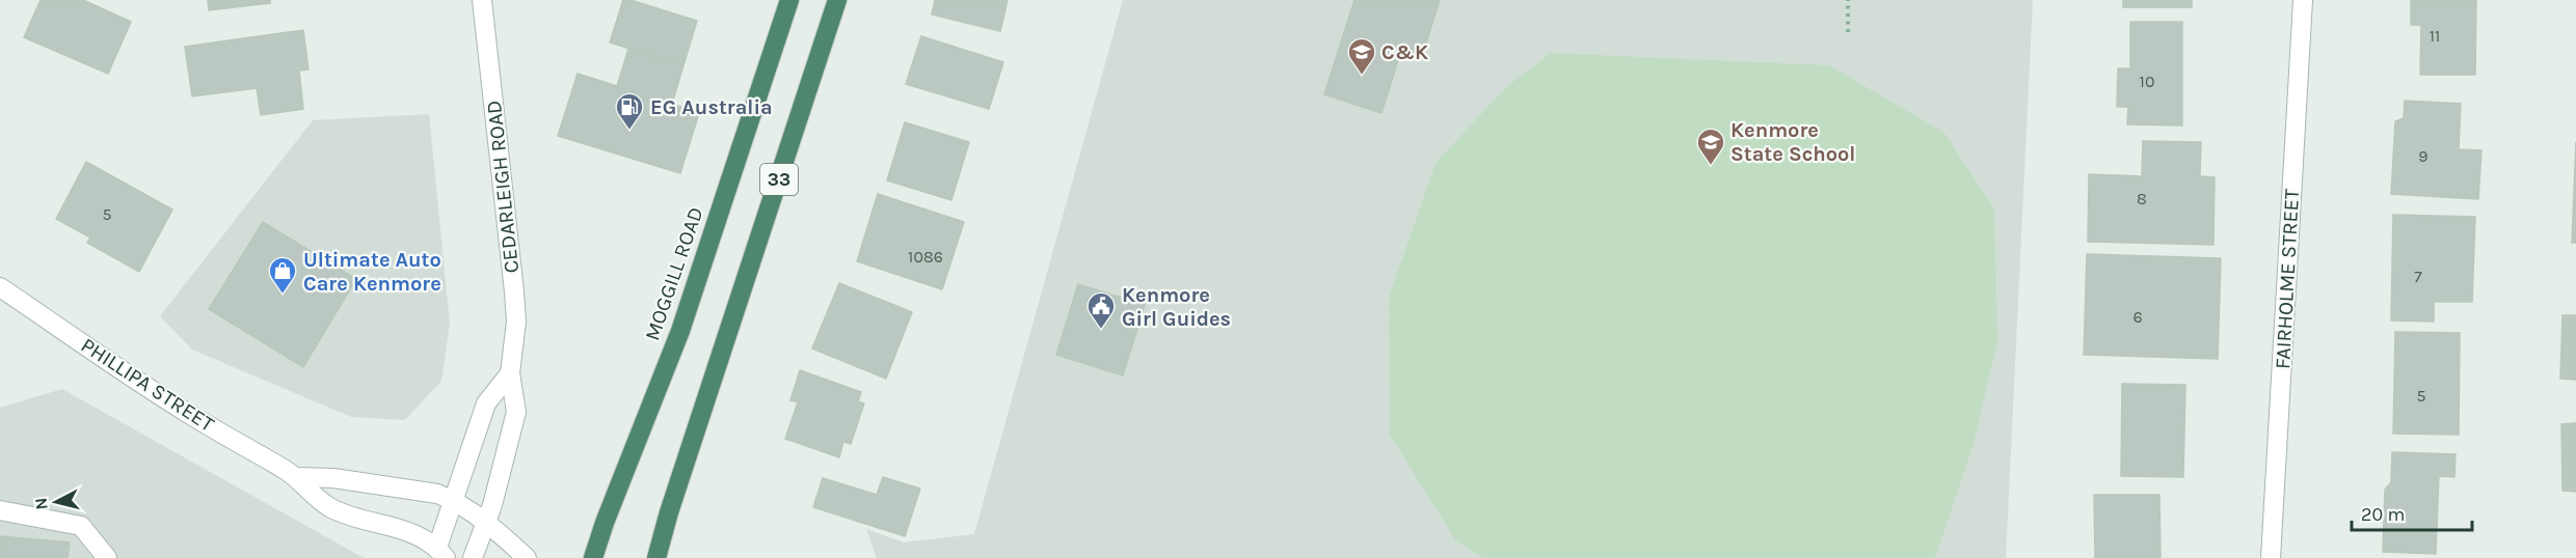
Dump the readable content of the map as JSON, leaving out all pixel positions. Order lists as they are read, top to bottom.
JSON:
{
  "streets": {
    "highway": ["33", "MOGGILL ROAD"],
    "street": ["CEDARLEIGH ROAD", "FAIRHOLME STREET", "PHILLIPA STREET"]
  },
  "crossings": [
    ["CEDARLEIGH ROAD", "PHILLIPA STREET"]
  ],
  "places": {
    "school or university": ["C&K", "Kenmore State School"],
    "fuel station": ["EG Australia"],
    "shop": ["Ultimate Auto Care Kenmore"],
    "public building": ["Kenmore Girl Guides"]
  },
  "house_numbers": [
    "11",
    "10",
    "9",
    "8",
    "5",
    "1086",
    "7",
    "6",
    "5"
  ],
  "scale_bar": "20 m",
  "north": "left"
}
